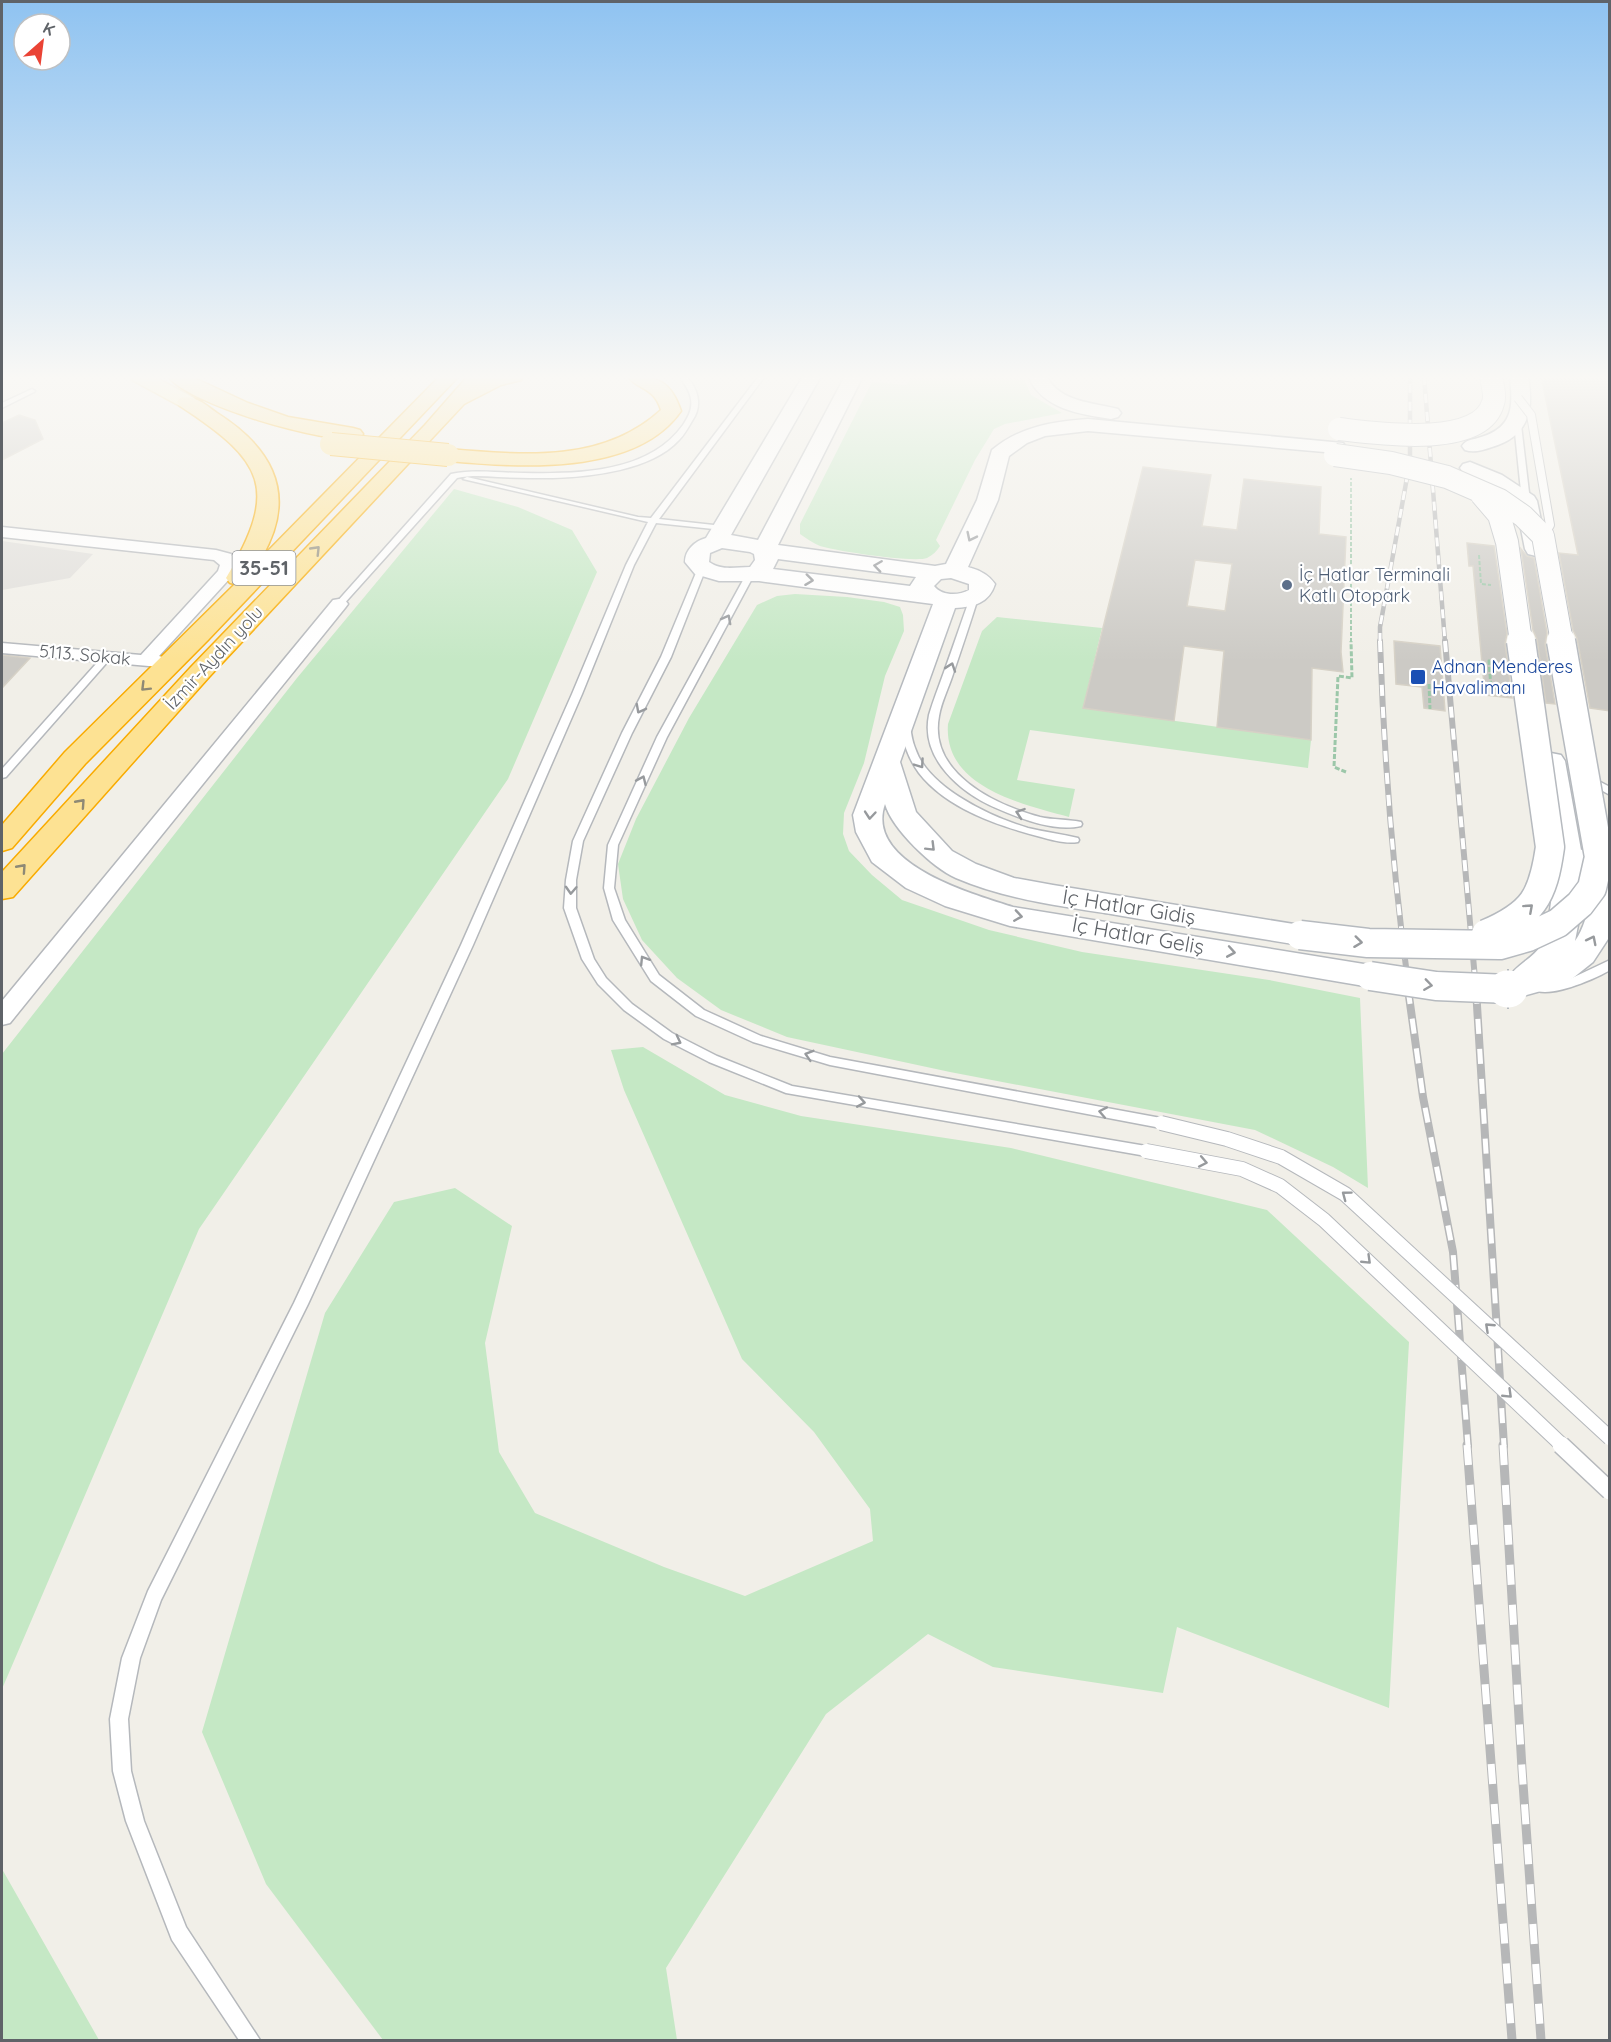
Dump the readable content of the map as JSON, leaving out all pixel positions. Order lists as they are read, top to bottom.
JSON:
{
  "streets": {
    "highway": ["35-51", "İzmir-Aydın yolu"],
    "street": ["5113. Sokak", "İç Hatlar Gidiş", "İç Hatlar Geliş"]
  },
  "crossings": [
    ["5113. Sokak", "İzmir-Aydın yolu"],
    ["İç Hatlar Gidiş", "İç Hatlar Geliş"]
  ],
  "places": {
    "other": ["İç Hatlar Terminali Katlı Otopark"],
    "transit": ["Adnan Menderes Havalimanı"]
  },
  "north": "top right"
}
